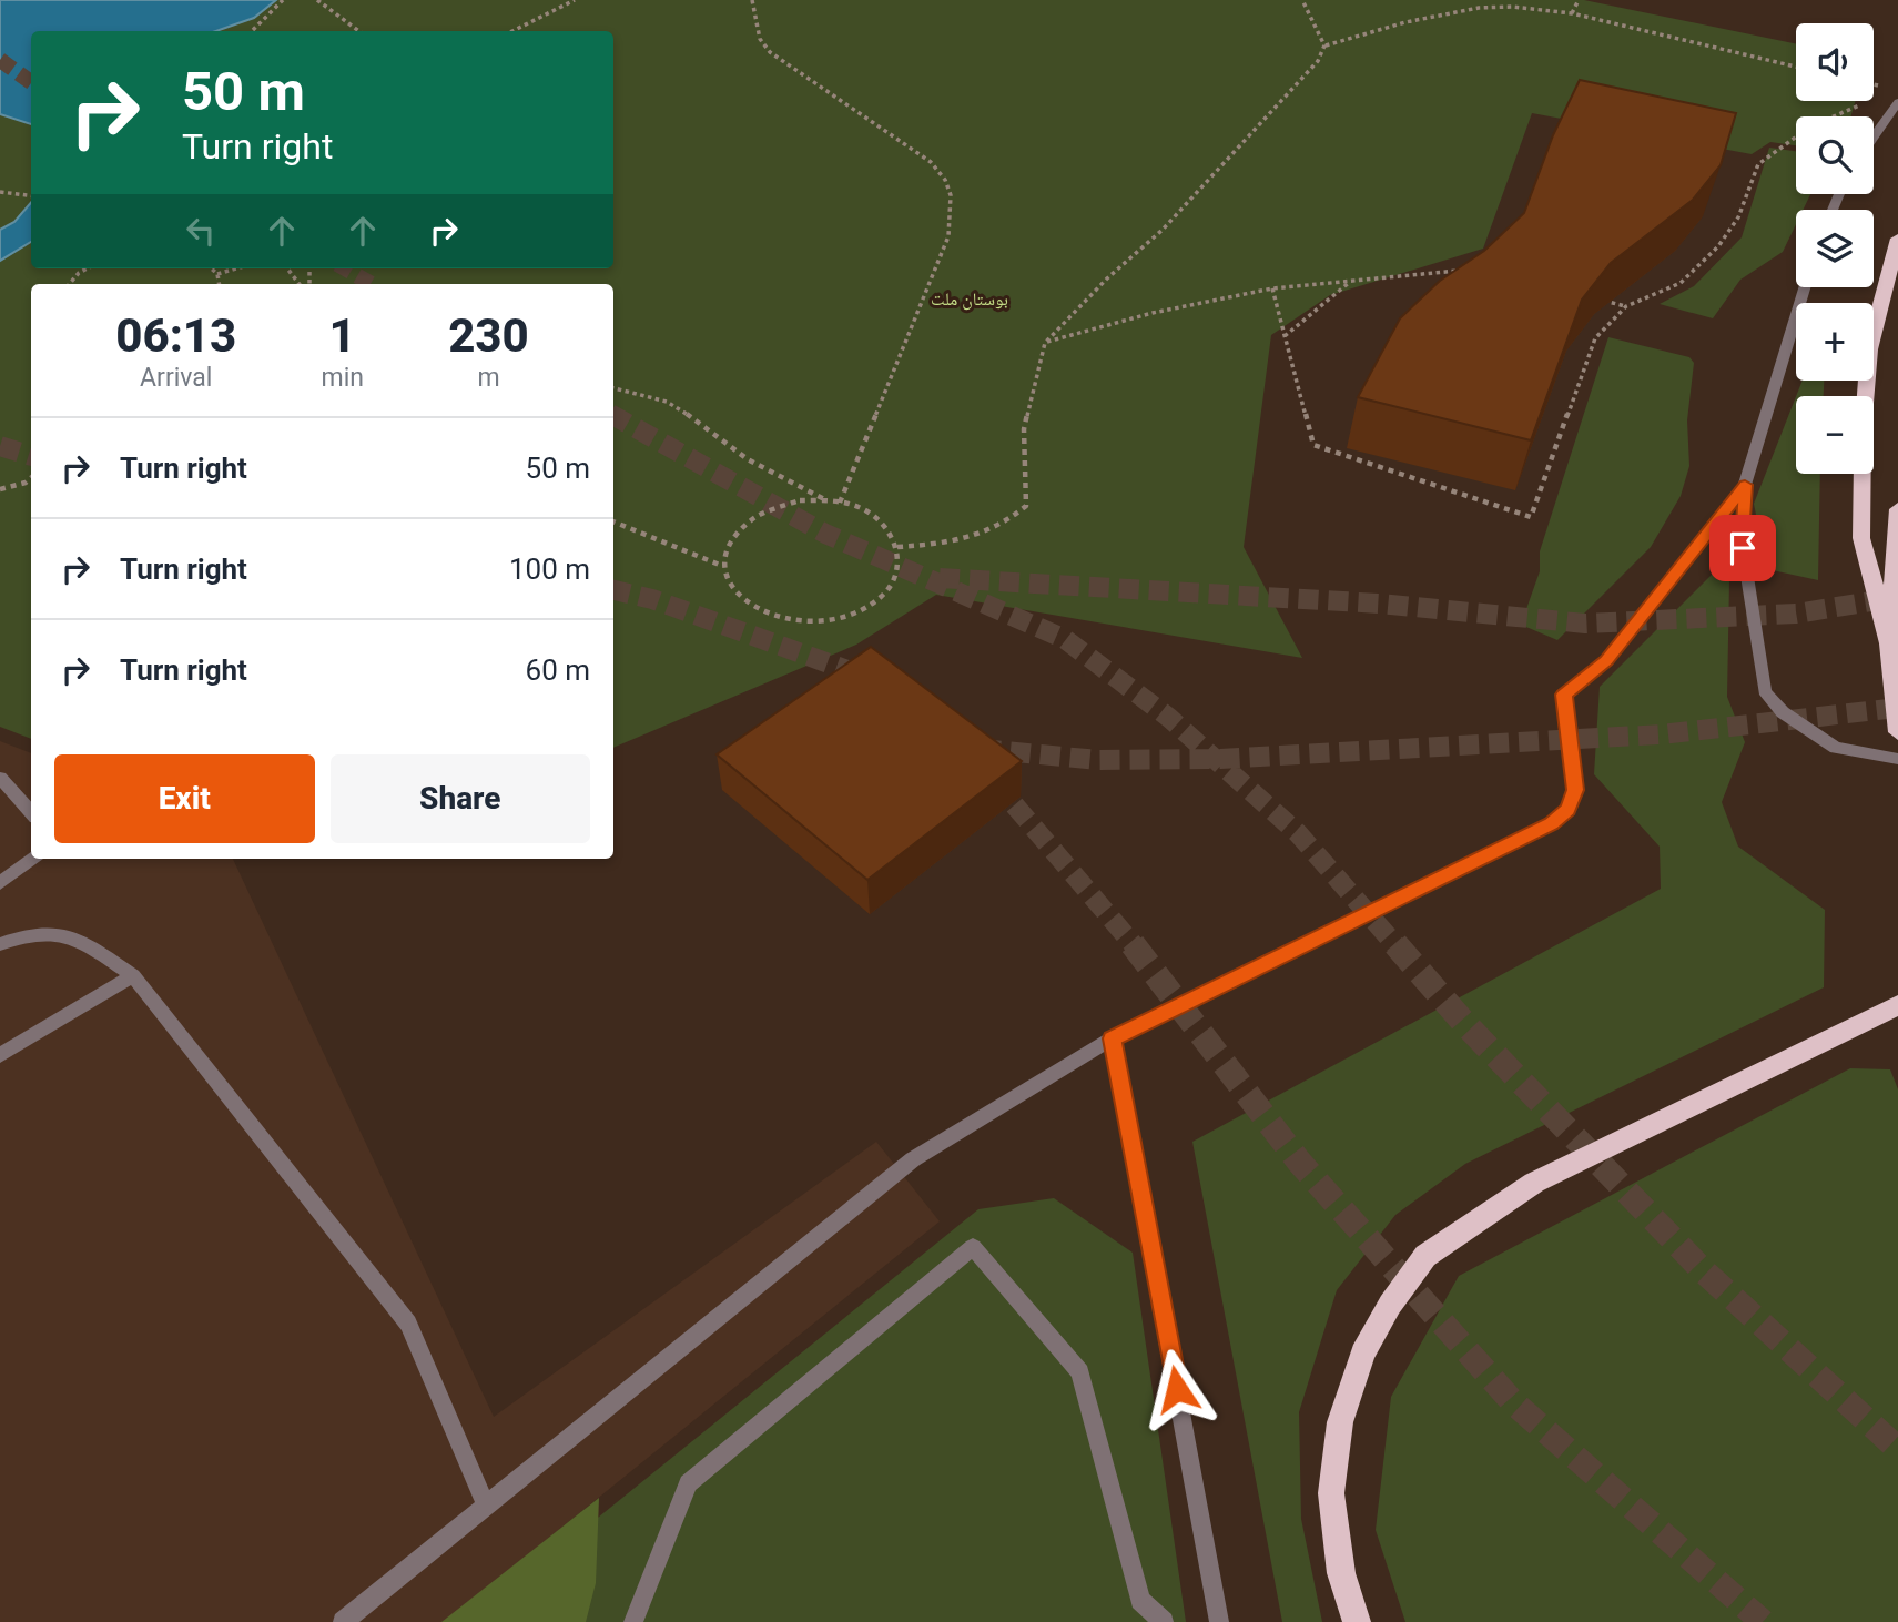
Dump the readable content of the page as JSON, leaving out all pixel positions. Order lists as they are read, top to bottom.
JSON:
{
  "parks": ["بوستان ملت"],
  "page": {
    "map_buttons": ["+", "−"],
    "turn": ["50 m", "Turn right"],
    "eta": [
      "06:13",
      "Arrival",
      "1",
      "min",
      "230",
      "m"
    ],
    "list": [
      {
        "name": "Turn right",
        "value": "50 m"
      },
      {
        "name": "Turn right",
        "value": "100 m"
      },
      {
        "name": "Turn right",
        "value": "60 m"
      }
    ],
    "buttons": ["Exit", "Share"]
  }
}
